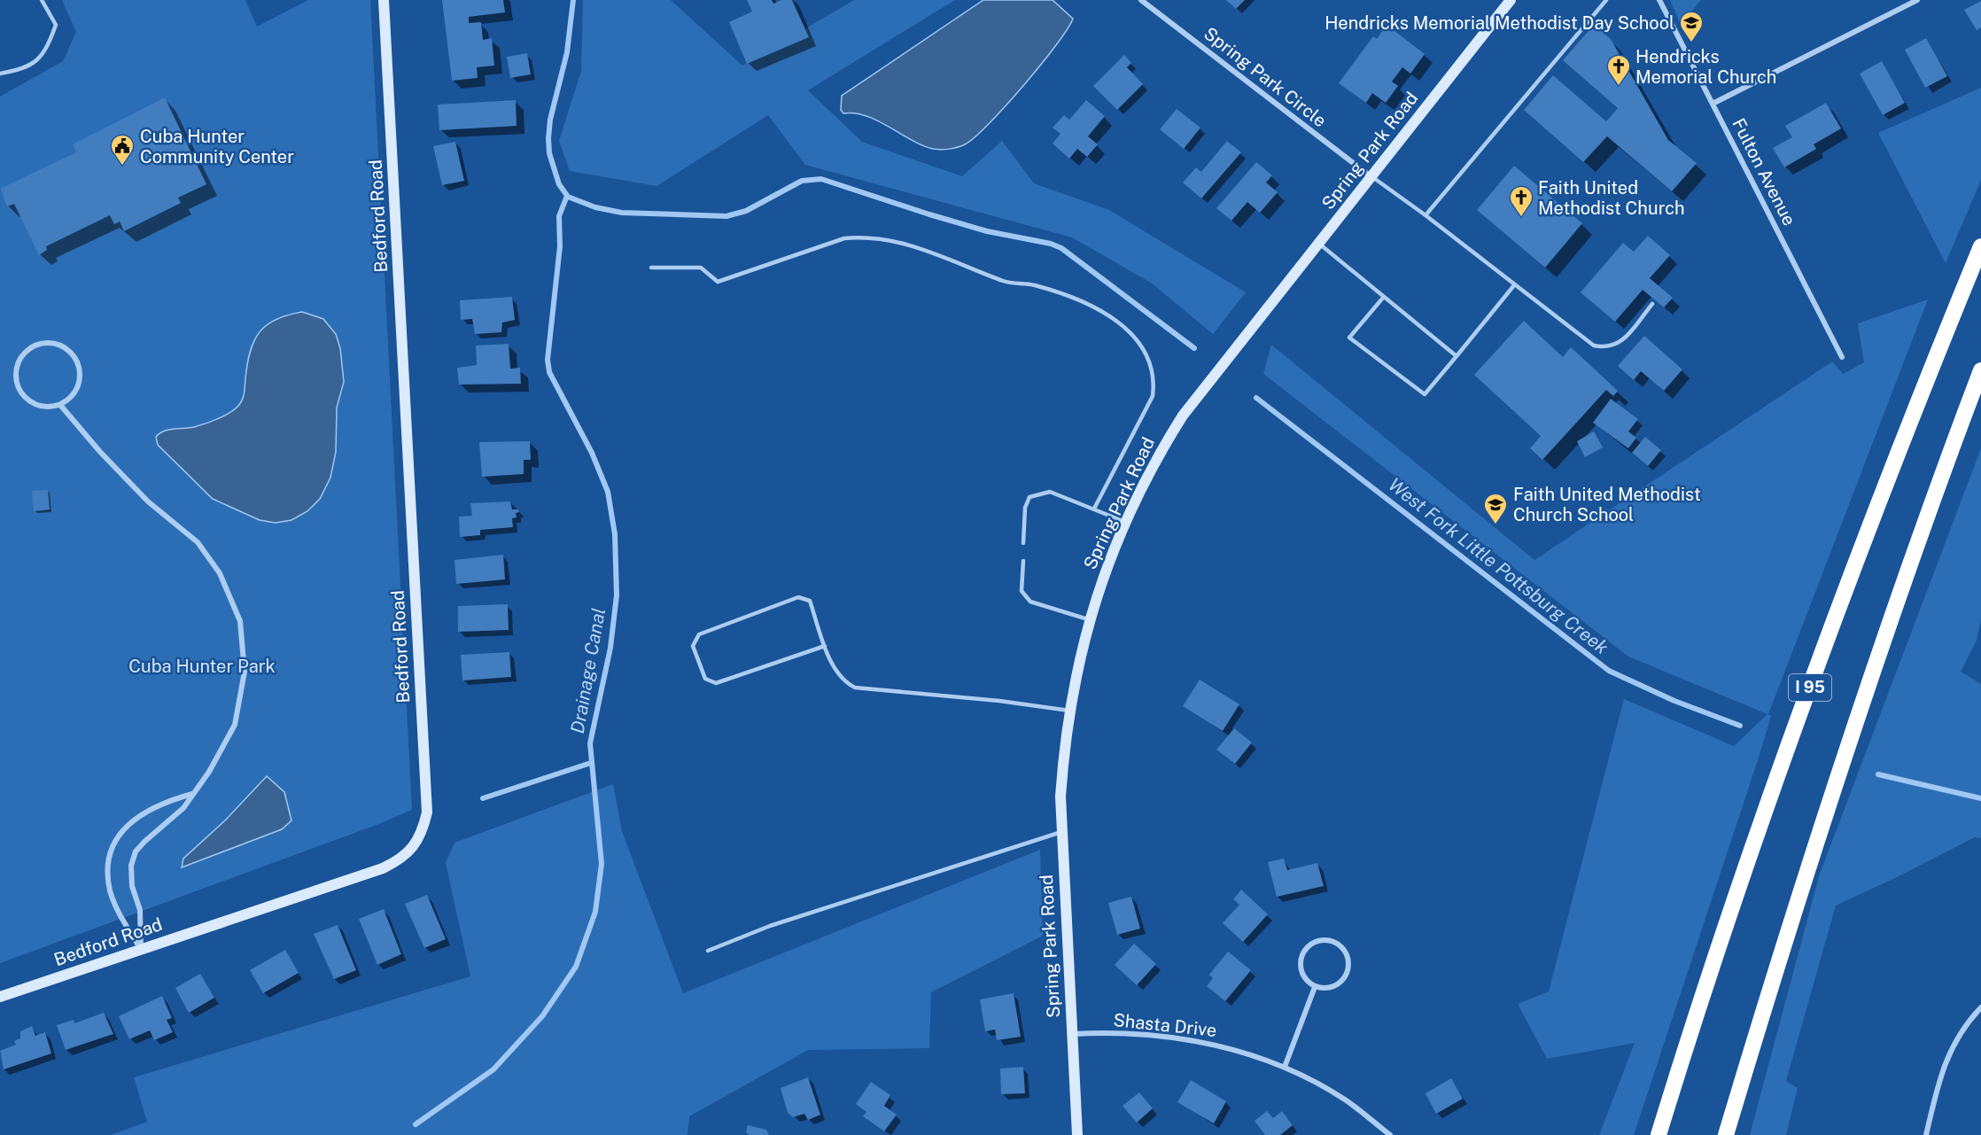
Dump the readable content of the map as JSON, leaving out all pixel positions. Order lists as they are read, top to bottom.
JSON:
{
  "streets": {
    "highway": ["I 95"],
    "street": [
      "Spring Park Circle",
      "Spring Park Road",
      "Fulton Avenue",
      "Bedford Road",
      "Shasta Drive"
    ]
  },
  "crossings": [
    ["Spring Park Circle", "Spring Park Road"],
    ["Spring Park Road", "Shasta Drive"]
  ],
  "water": ["West Fork Little Pottsburg Creek", "Drainage Canal"],
  "parks": ["Cuba Hunter Park"],
  "places": {
    "school or university": ["Hendricks Memorial Methodist Day School", "Faith United Methodist Church School"],
    "church": ["Hendricks Memorial Church", "Faith United Methodist Church"],
    "public building": ["Cuba Hunter Community Center"]
  }
}
